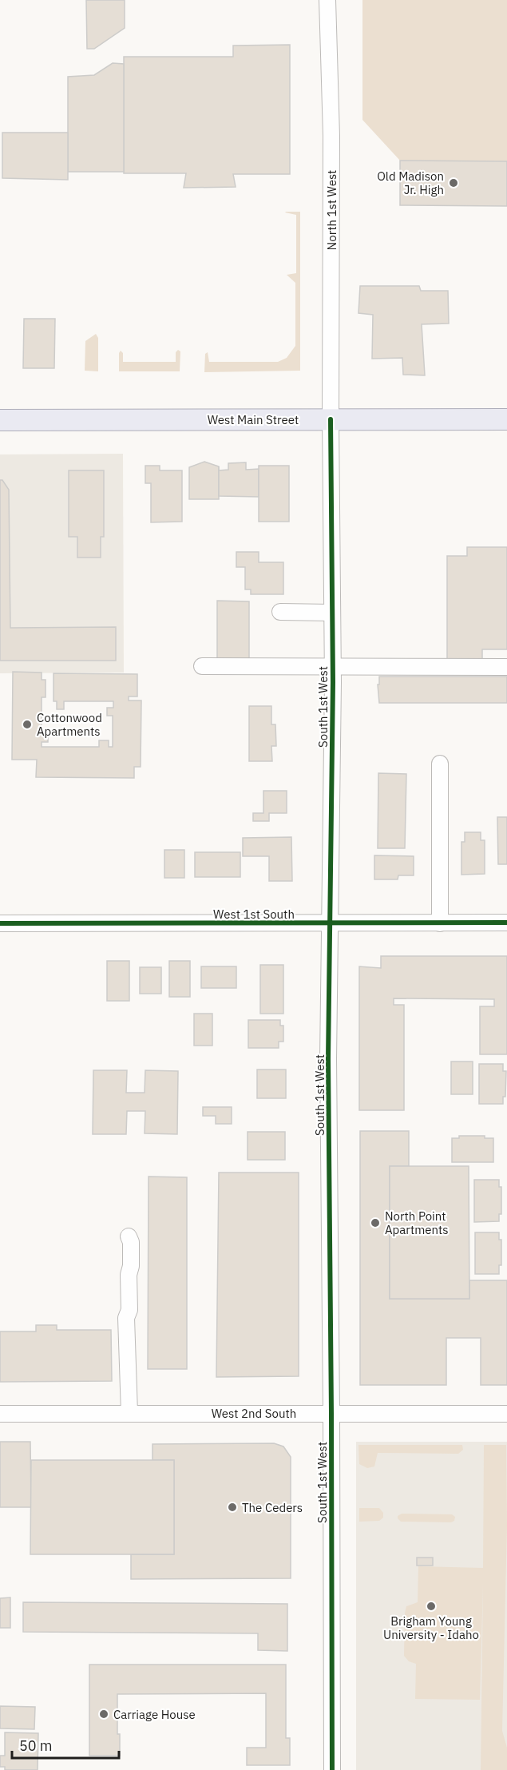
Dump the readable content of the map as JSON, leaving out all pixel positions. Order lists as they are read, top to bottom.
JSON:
{
  "streets": {
    "main road": ["West Main Street"],
    "street": [
      "North 1st West",
      "South 1st West",
      "West 1st South",
      "West 2nd South"
    ]
  },
  "crossings": [
    ["North 1st West", "West Main Street"],
    ["North 1st West", "South 1st West"],
    ["West Main Street", "South 1st West"],
    ["South 1st West", "West 1st South"],
    ["South 1st West", "West 2nd South"]
  ],
  "places": [
    "Old Madison Jr. High",
    "Cottonwood Apartments",
    "North Point Apartments",
    "The Ceders",
    "Brigham Young University - Idaho",
    "Carriage House"
  ],
  "scale_bar": "50 m"
}
